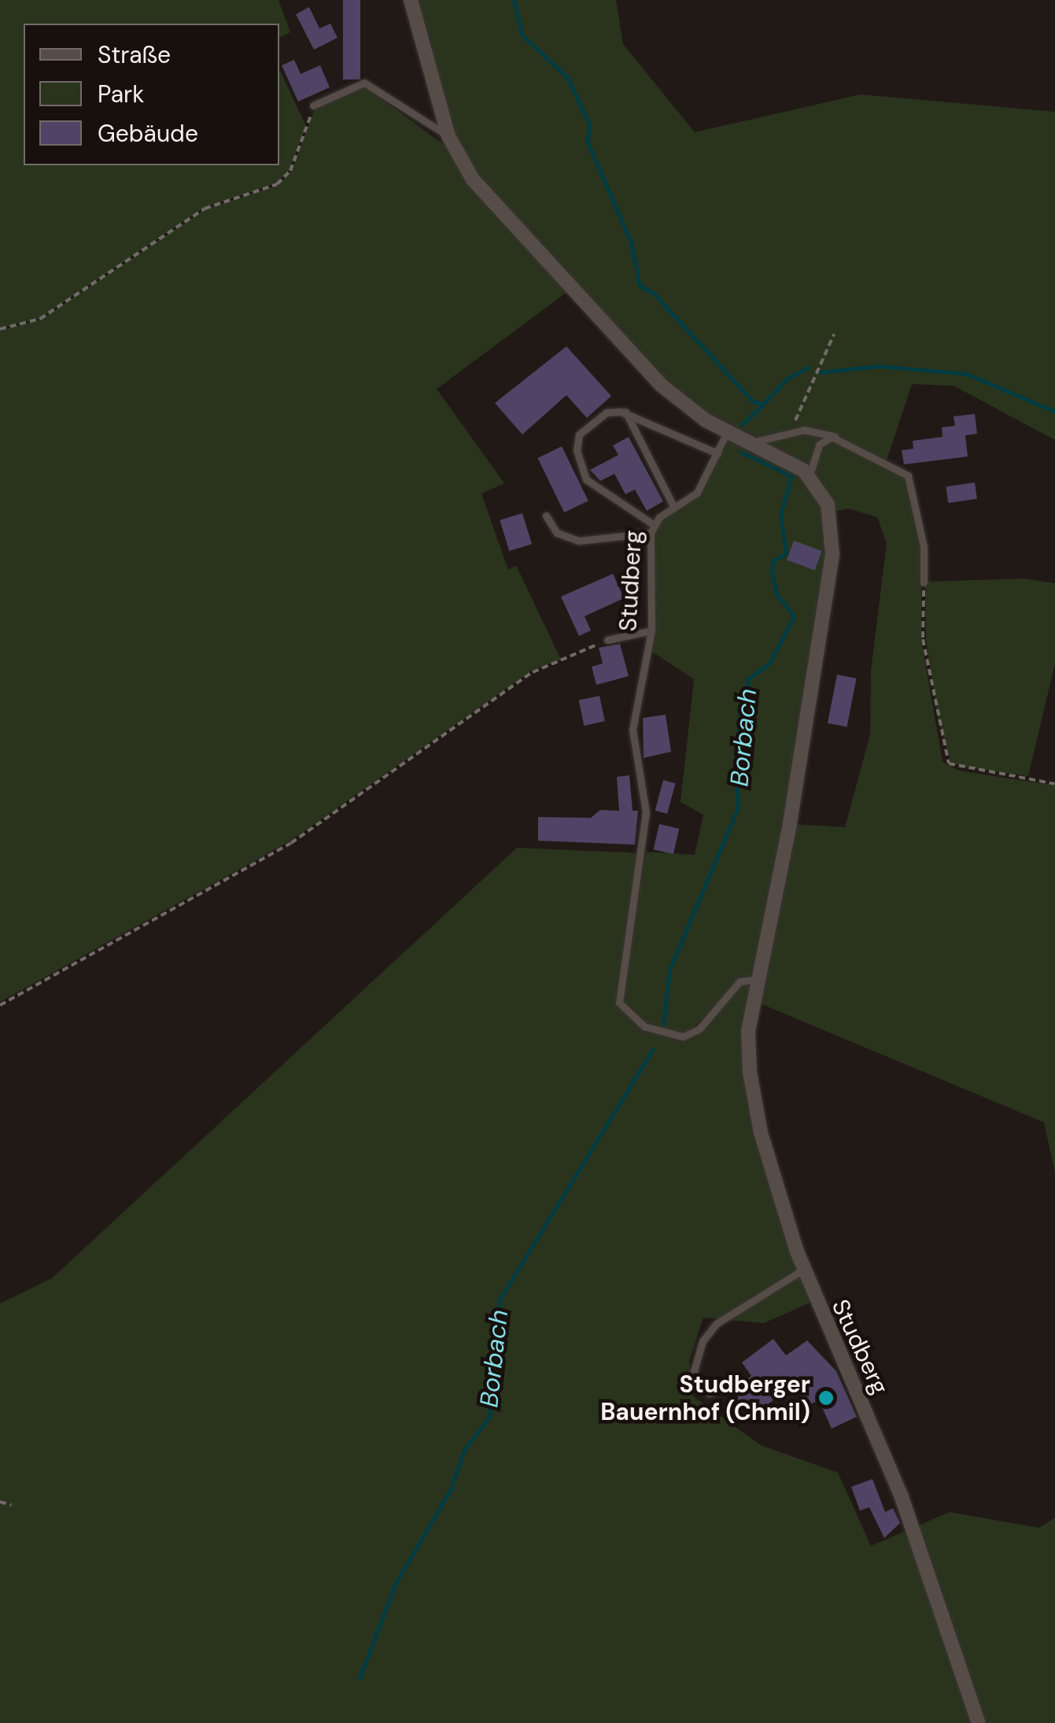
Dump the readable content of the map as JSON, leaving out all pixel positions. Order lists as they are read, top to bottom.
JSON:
{
  "streets": {
    "street": ["Studberg"]
  },
  "water": ["Borbach"],
  "places": ["Studberger Bauernhof (Chmil)"],
  "legend": ["Straße", "Park", "Gebäude"]
}
